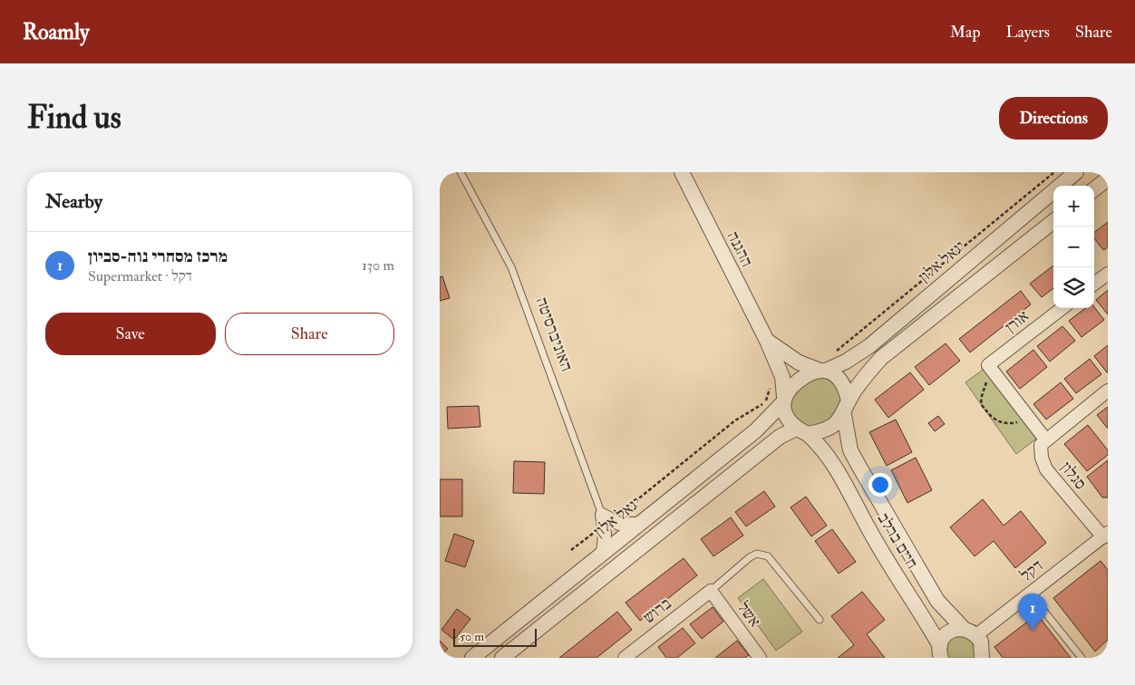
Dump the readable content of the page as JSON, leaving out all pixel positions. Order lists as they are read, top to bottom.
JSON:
{
  "streets": {
    "street": [
      "ההגנה",
      "יגאל אלון",
      "אורן",
      "האוניברסיטה",
      "סגלון",
      "חיים ברלב",
      "דקל",
      "ברוש",
      "אשל"
    ]
  },
  "crossings": [
    ["ההגנה", "יגאל אלון"],
    ["ההגנה", "חיים ברלב"],
    ["יגאל אלון", "האוניברסיטה"],
    ["יגאל אלון", "חיים ברלב"],
    ["סגלון", "דקל"],
    ["ברוש", "אשל"]
  ],
  "scale_bar": "50 m",
  "page": {
    "header": "Roamly",
    "nav": ["Map", "Layers", "Share"],
    "buttons": [
      "Directions",
      ["Save", "Share"]
    ],
    "title": "Find us",
    "heading": "Nearby",
    "map_buttons": ["+", "−"],
    "list": [
      {
        "mark": "1",
        "name": "מרכז מסחרי נוה-סביון",
        "note": "Supermarket · דקל",
        "value": "130 m"
      }
    ],
    "pins": "1",
    "scale": "50 m"
  }
}
